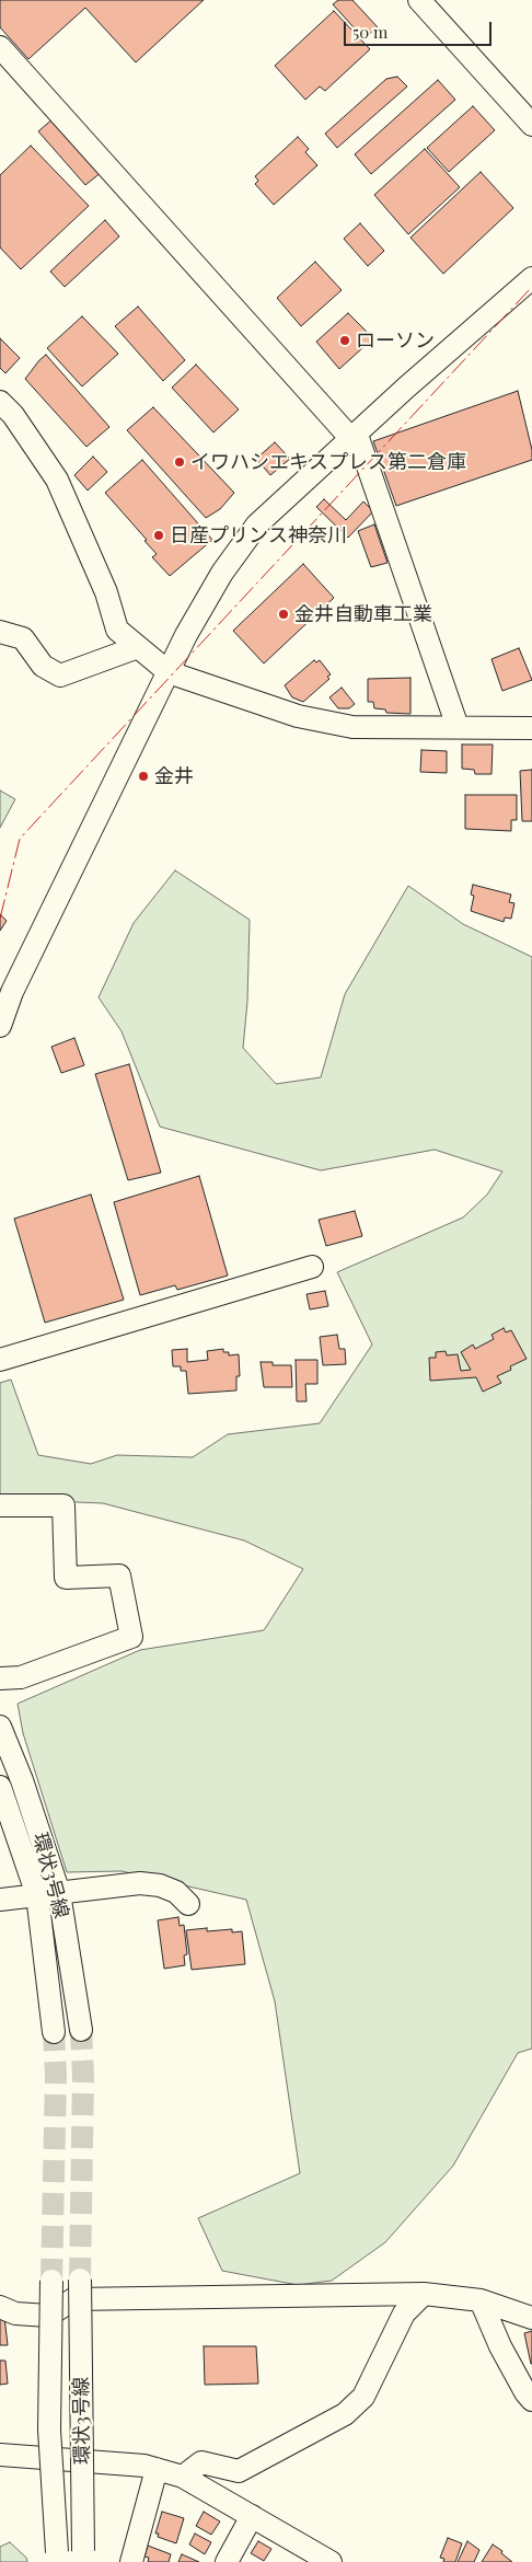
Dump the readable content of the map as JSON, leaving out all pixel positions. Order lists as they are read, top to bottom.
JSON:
{
  "streets": {
    "street": ["環状3号線"]
  },
  "places": [
    "ローソン",
    "イワハシエキスプレス第二倉庫",
    "日産プリンス神奈川",
    "金井自動車工業",
    "金井"
  ],
  "scale_bar": "50 m"
}
